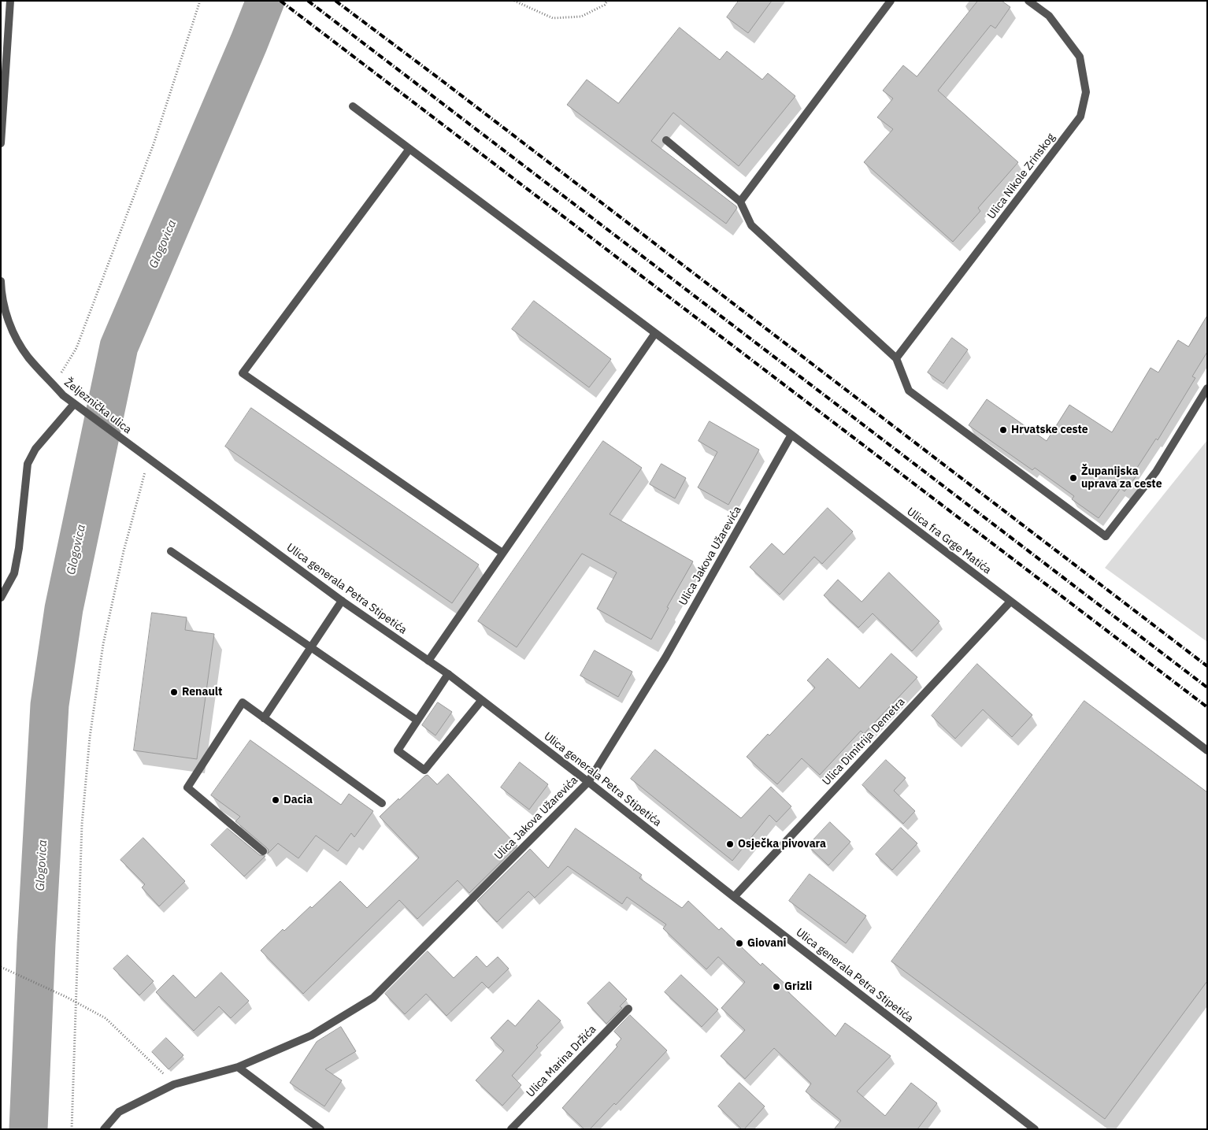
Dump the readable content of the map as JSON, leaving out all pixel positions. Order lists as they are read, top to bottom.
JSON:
{
  "streets": {
    "street": [
      "Ulica Nikole Zrinskog",
      "Željeznička ulica",
      "Ulica fra Grge Matića",
      "Ulica Jakova Užarevića",
      "Ulica generala Petra Stipetića",
      "Ulica Dimitrija Demetra",
      "Ulica Marina Držića"
    ]
  },
  "crossings": [
    ["Željeznička ulica", "Ulica generala Petra Stipetića"],
    ["Ulica fra Grge Matića", "Ulica Jakova Užarevića"],
    ["Ulica fra Grge Matića", "Ulica Dimitrija Demetra"],
    ["Ulica Jakova Užarevića", "Ulica generala Petra Stipetića"],
    ["Ulica generala Petra Stipetića", "Ulica Dimitrija Demetra"]
  ],
  "water": ["Glogovica"],
  "places": [
    "Hrvatske ceste",
    "Županijska uprava za ceste",
    "Renault",
    "Dacia",
    "Osječka pivovara",
    "Giovani",
    "Grizli"
  ]
}
